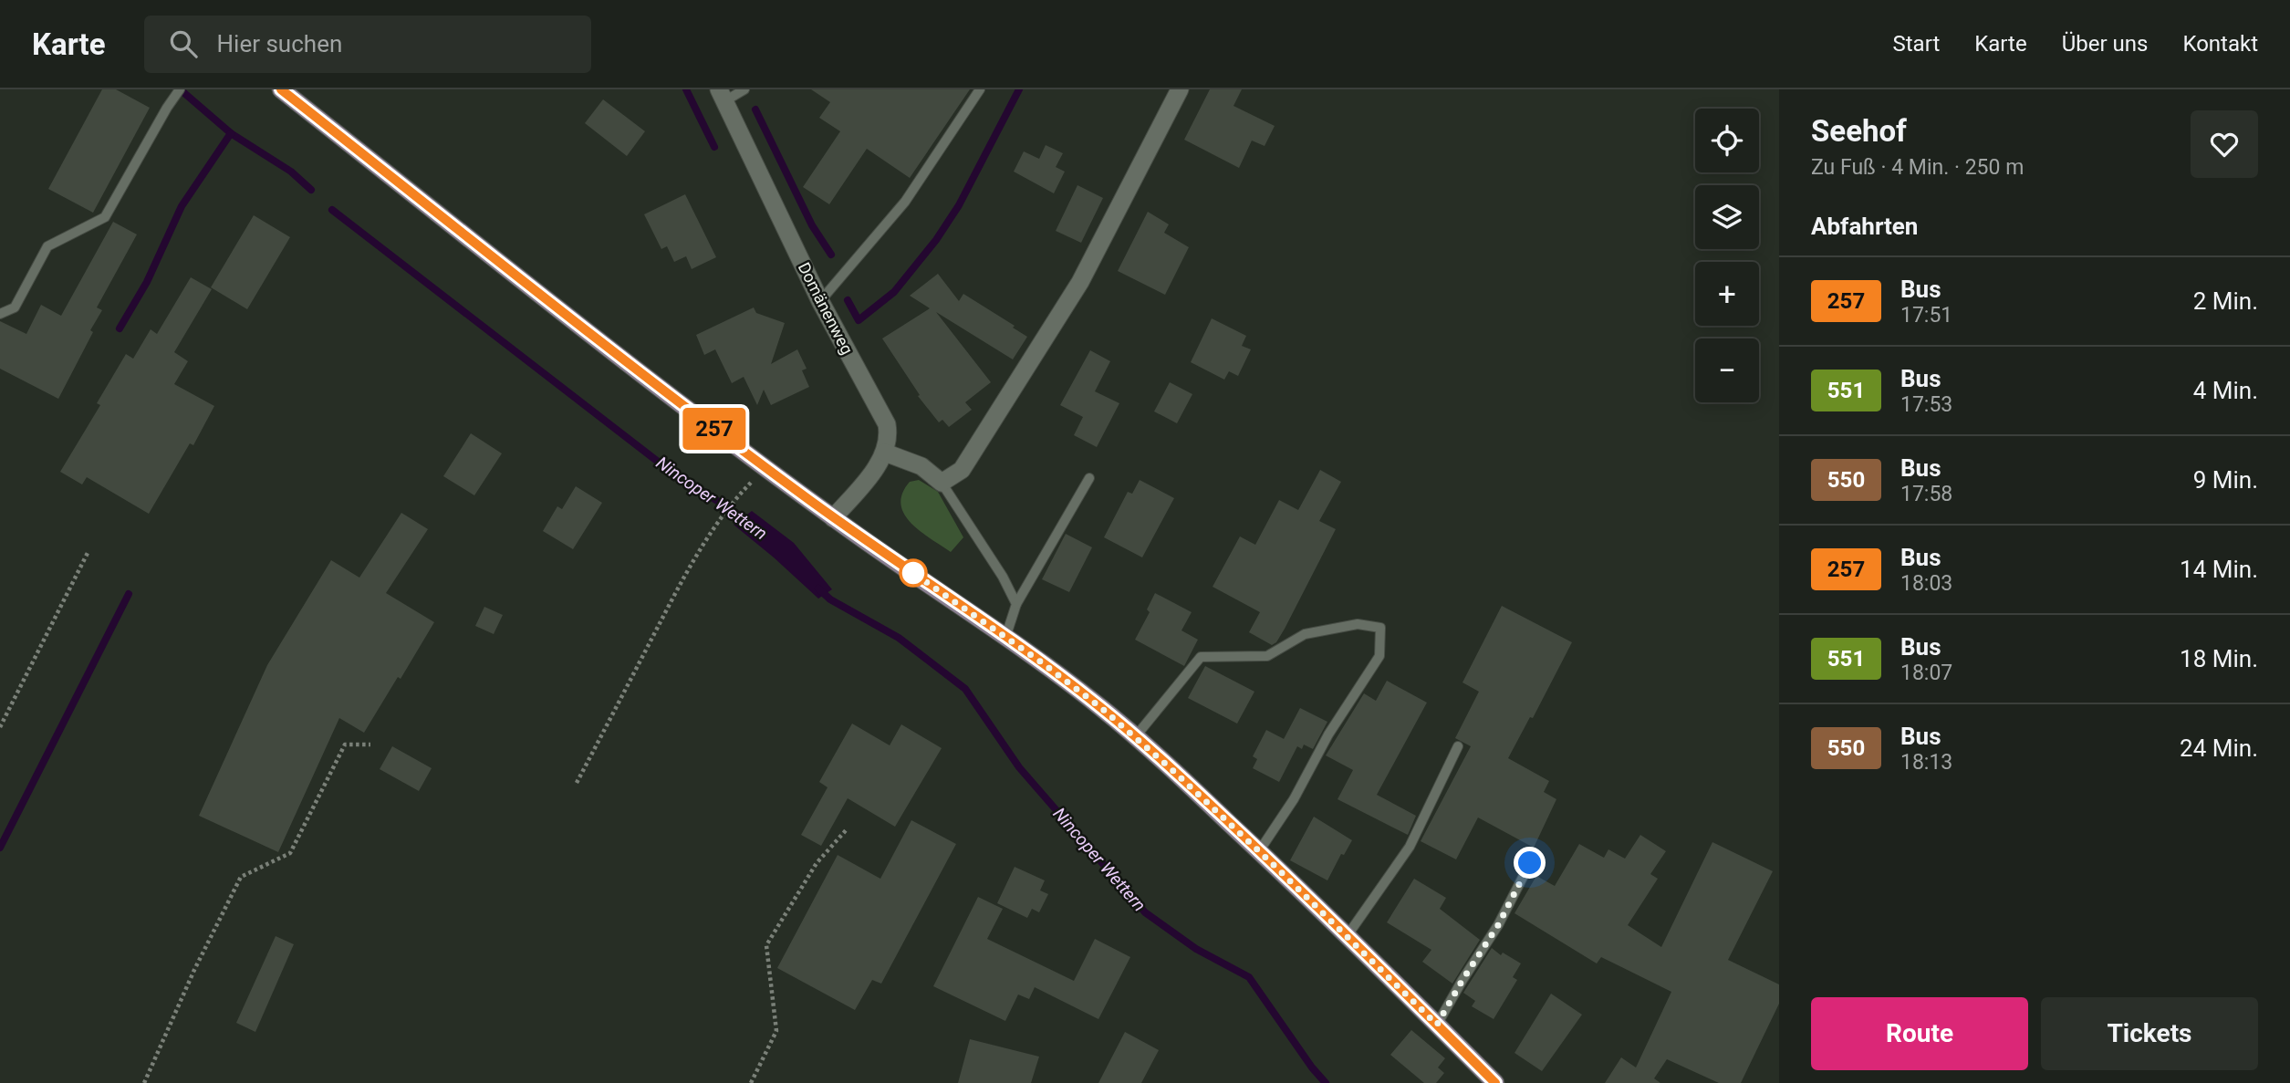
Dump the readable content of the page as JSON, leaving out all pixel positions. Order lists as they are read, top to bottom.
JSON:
{
  "streets": {
    "street": ["Domänenweg"]
  },
  "water": ["Nincoper Wettern"],
  "lines": ["bus line 257"],
  "page": {
    "header": "Karte",
    "search": "Hier suchen",
    "nav": [
      "Start",
      "Karte",
      "Über uns",
      "Kontakt"
    ],
    "on_map": "257",
    "heading": [
      ["Seehof", "Zu Fuß · 4 Min. · 250 m"],
      "Abfahrten"
    ],
    "map_buttons": ["+", "−"],
    "list": [
      {
        "mark": "257",
        "name": "Bus",
        "note": "17:51",
        "value": "2 Min."
      },
      {
        "mark": "551",
        "name": "Bus",
        "note": "17:53",
        "value": "4 Min."
      },
      {
        "mark": "550",
        "name": "Bus",
        "note": "17:58",
        "value": "9 Min."
      },
      {
        "mark": "257",
        "name": "Bus",
        "note": "18:03",
        "value": "14 Min."
      },
      {
        "mark": "551",
        "name": "Bus",
        "note": "18:07",
        "value": "18 Min."
      },
      {
        "mark": "550",
        "name": "Bus",
        "note": "18:13",
        "value": "24 Min."
      }
    ],
    "buttons": ["Route", "Tickets"]
  }
}
